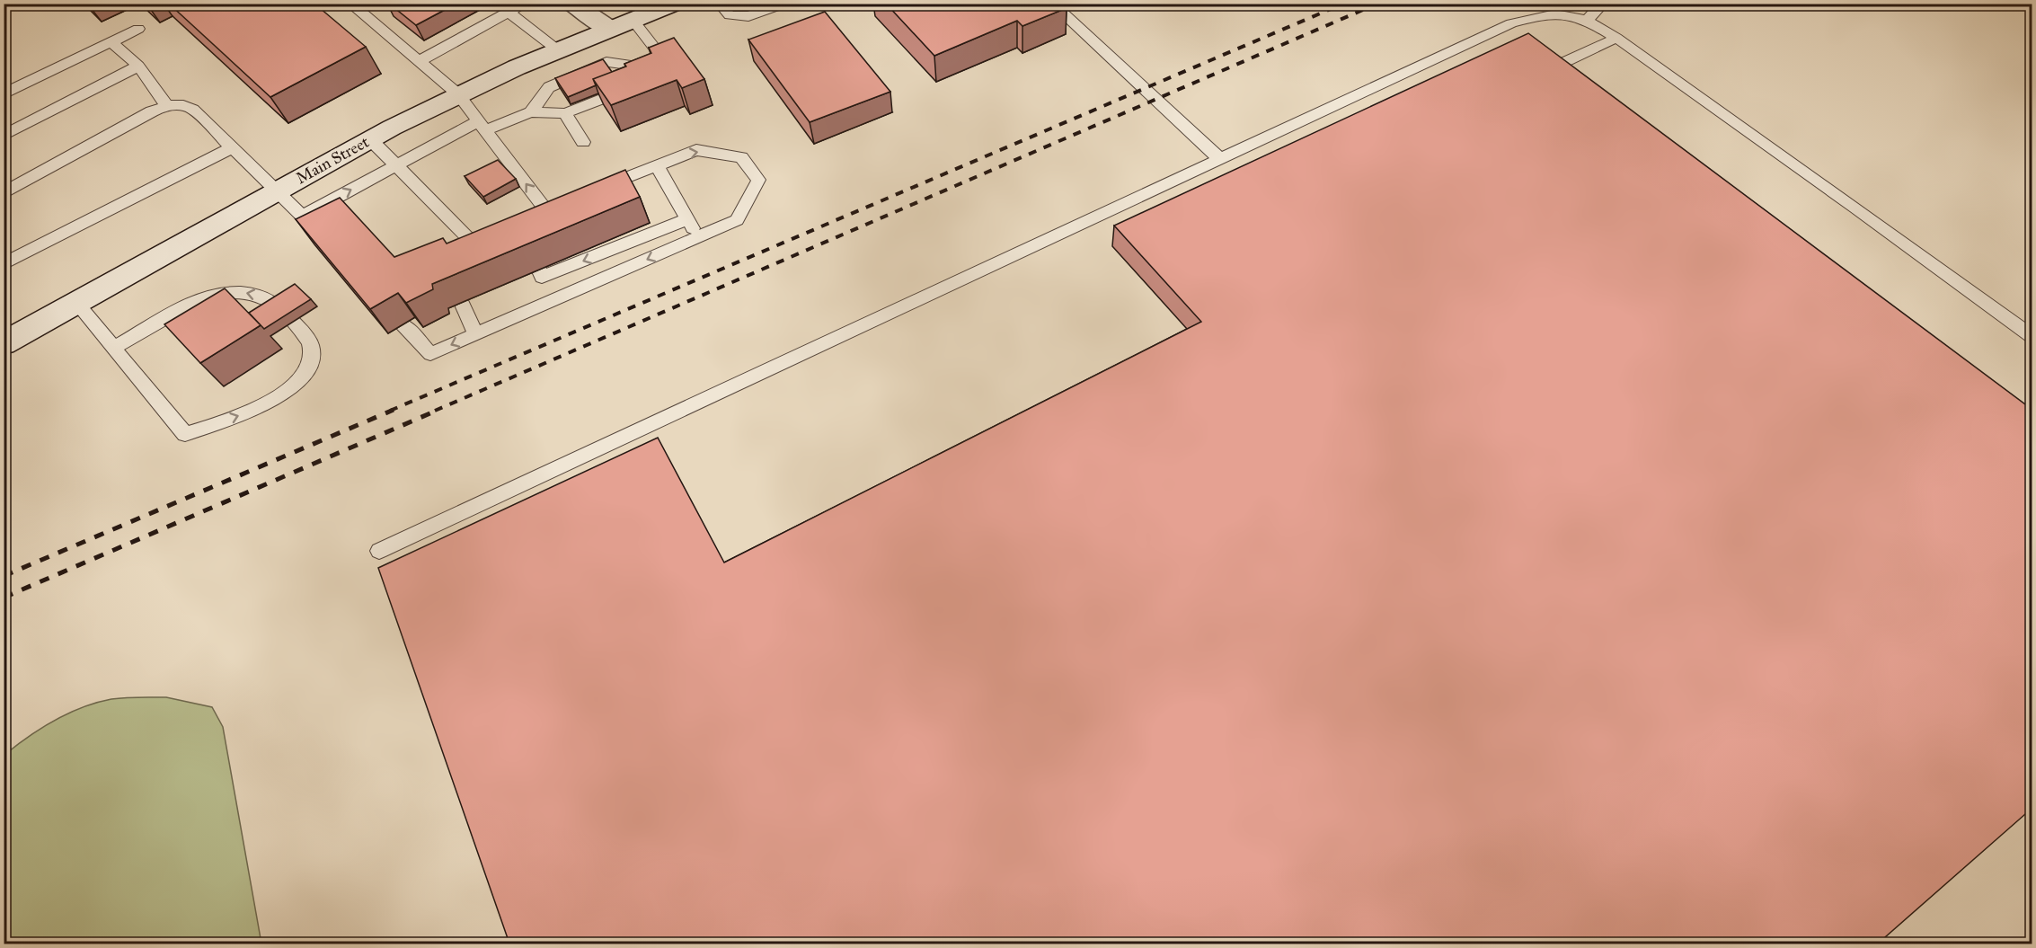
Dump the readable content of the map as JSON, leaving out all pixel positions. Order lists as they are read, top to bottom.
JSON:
{
  "streets": {
    "main road": ["Main Street"]
  }
}
